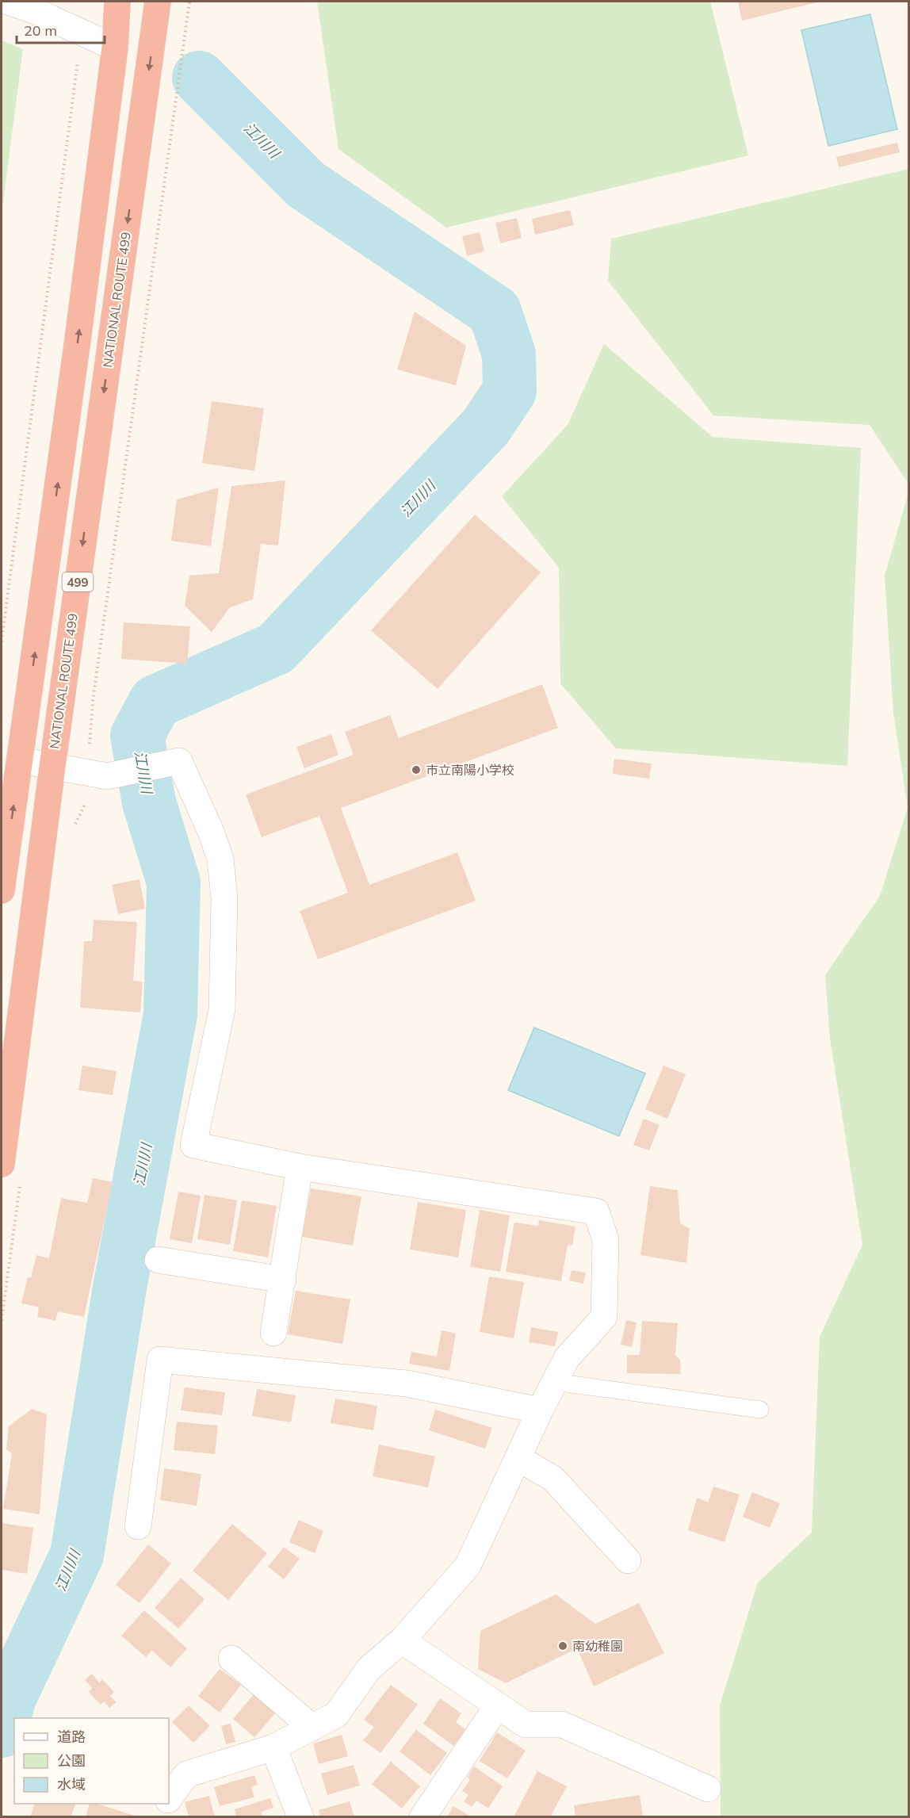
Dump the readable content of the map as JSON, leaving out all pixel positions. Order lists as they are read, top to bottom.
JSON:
{
  "streets": {
    "highway": ["NATIONAL ROUTE 499", "499"]
  },
  "water": ["江川川"],
  "places": ["市立南陽小学校", "南幼稚園"],
  "legend": ["道路", "公園", "水域"],
  "scale_bar": "20 m"
}
